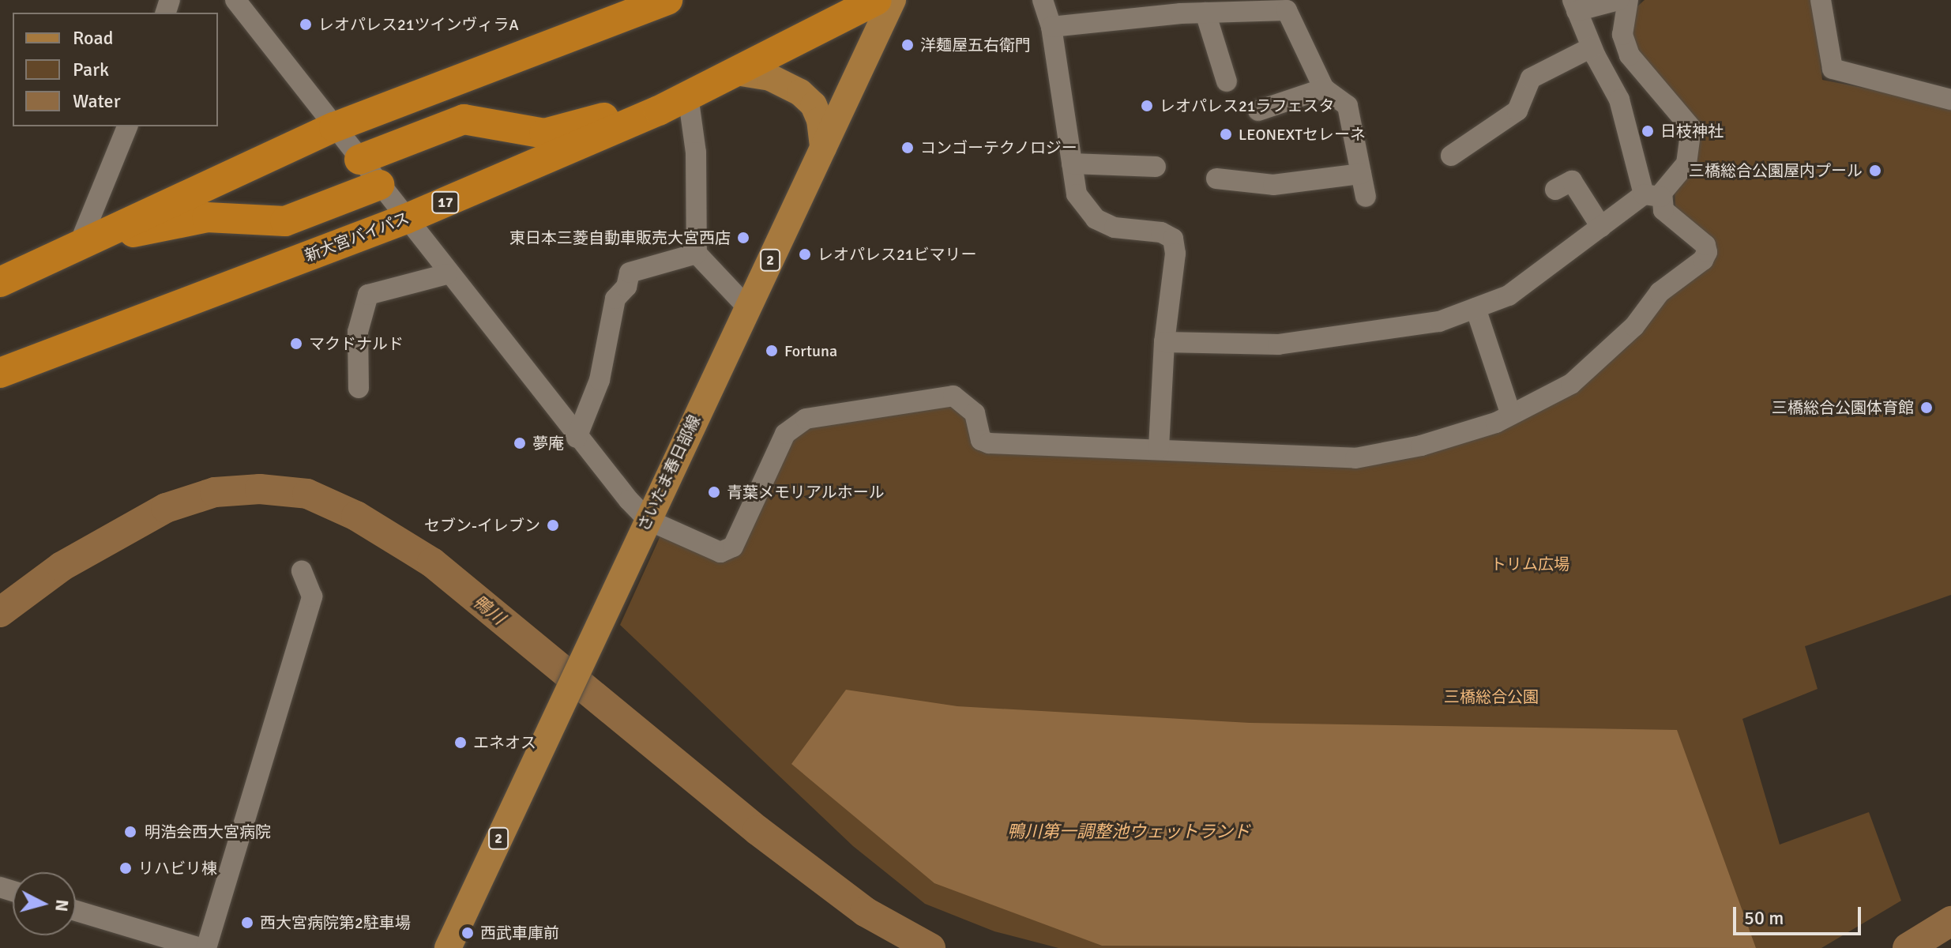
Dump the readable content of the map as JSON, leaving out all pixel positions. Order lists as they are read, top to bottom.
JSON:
{
  "streets": {
    "highway": ["17", "新大宮バイパス"],
    "main road": ["2", "さいたま春日部線"]
  },
  "water": ["鴨川", "鴨川第一調整池ウェットランド"],
  "parks": ["トリム広場", "三橋総合公園"],
  "places": [
    "レオパレス21ツインヴィラA",
    "洋麺屋五右衛門",
    "レオパレス21ラフェスタ",
    "日枝神社",
    "LEONEXTセレーネ",
    "コンゴーテクノロジー",
    "三橋総合公園屋内プール",
    "東日本三菱自動車販売大宮西店",
    "レオパレス21ビマリー",
    "マクドナルド",
    "Fortuna",
    "三橋総合公園体育館",
    "夢庵",
    "青葉メモリアルホール",
    "セブン-イレブン",
    "エネオス",
    "明浩会西大宮病院",
    "リハビリ棟",
    "西大宮病院第2駐車場",
    "西武車庫前"
  ],
  "legend": ["Road", "Park", "Water"],
  "scale_bar": "50 m",
  "north": "right"
}
